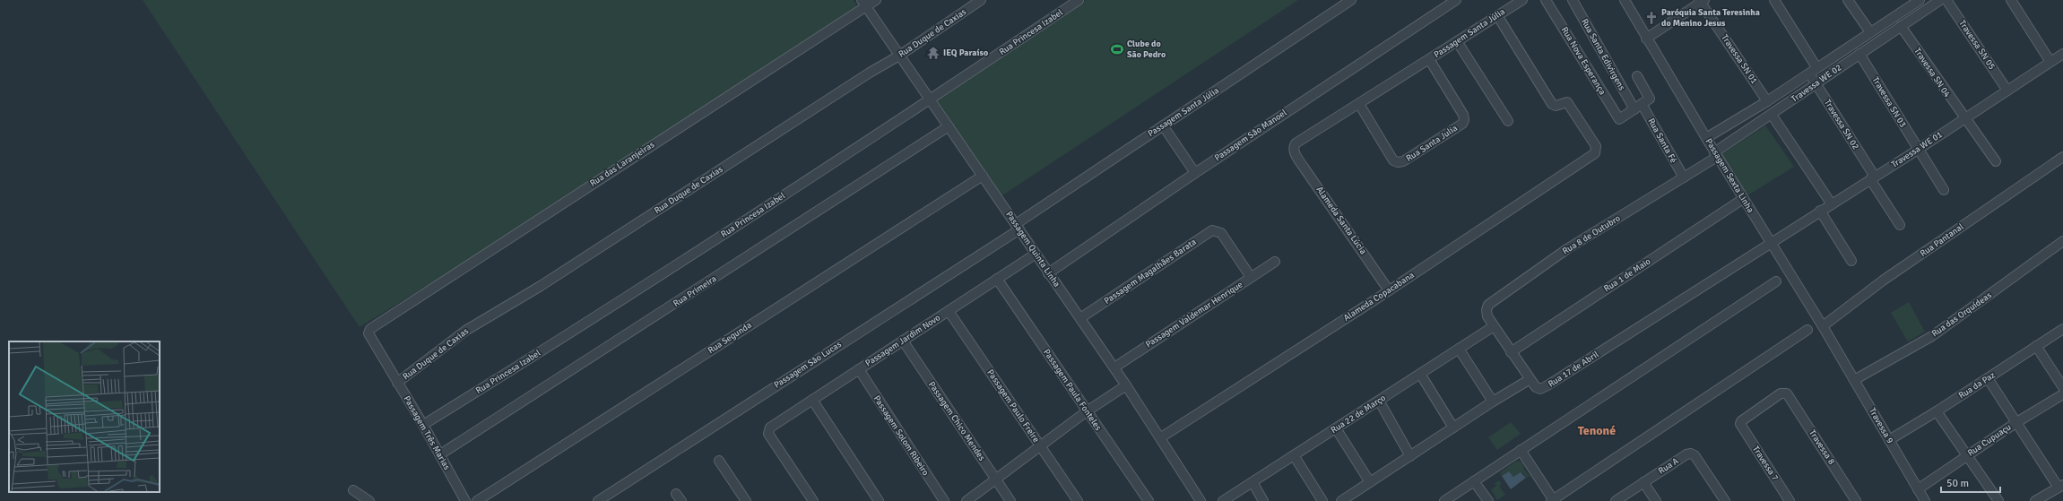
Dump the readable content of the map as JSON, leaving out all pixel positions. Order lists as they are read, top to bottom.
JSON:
{
  "streets": {
    "street": [
      "Rua Princesa Izabel",
      "Rua Duque de Caxias",
      "Passagem Santa Júlia",
      "Travessa SN 05",
      "Rua Santa Edivirgens",
      "Travessa SN 01",
      "Rua Nova Esperança",
      "Travessa SN 04",
      "Travessa WE 02",
      "Travessa SN 03",
      "Travessa SN 02",
      "Passagem São Manoel",
      "Rua Santa Fé",
      "Rua Santa Julia",
      "Travessa WE 01",
      "Rua das Laranjeiras",
      "Passagem Sexta Linha",
      "Alameda Santa Lúcia",
      "Rua 8 de Outubro",
      "Rua Pantanal",
      "Passagem Quinta Linha",
      "Passagem Magalhães Barata",
      "Rua 1 de Maio",
      "Rua Primeira",
      "Alameda Copacabana",
      "Passagem Valdemar Henrique",
      "Rua das Orquídeas",
      "Rua Segunda",
      "Passagem Jardim Novo",
      "Passagem São Lucas",
      "Rua 17 de Abril",
      "Rua da Paz",
      "Passagem Paula Fonteles",
      "Passagem Paulo Freire",
      "Rua 22 de Março",
      "Passagem Chico Mendes",
      "Travessa 9",
      "Passagem Três Marias",
      "Passagem Solom Ribeiro",
      "Rua Cupuaçu",
      "Travessa 8",
      "Travessa 7",
      "Rua A"
    ]
  },
  "crossings": [
    ["Rua Princesa Izabel", "Passagem Quinta Linha"],
    ["Rua Princesa Izabel", "Passagem Três Marias"],
    ["Rua Duque de Caxias", "Passagem Quinta Linha"],
    ["Rua Duque de Caxias", "Passagem Três Marias"],
    ["Passagem Santa Júlia", "Rua Santa Julia"],
    ["Passagem Santa Júlia", "Alameda Santa Lúcia"],
    ["Passagem Santa Júlia", "Passagem Quinta Linha"],
    ["Passagem Santa Júlia", "Alameda Copacabana"],
    ["Passagem Santa Júlia", "Passagem São Lucas"],
    ["Travessa SN 05", "Travessa WE 01"],
    ["Rua Santa Edivirgens", "Rua Nova Esperança"],
    ["Rua Santa Edivirgens", "Rua Santa Fé"],
    ["Travessa SN 01", "Travessa WE 02"],
    ["Rua Nova Esperança", "Rua Santa Fé"],
    ["Travessa SN 04", "Travessa WE 02"],
    ["Travessa SN 04", "Travessa WE 01"],
    ["Travessa WE 02", "Travessa SN 03"],
    ["Travessa WE 02", "Travessa SN 02"],
    ["Travessa WE 02", "Passagem Sexta Linha"],
    ["Travessa WE 02", "Rua 8 de Outubro"],
    ["Travessa SN 03", "Travessa WE 01"],
    ["Travessa SN 02", "Travessa WE 01"],
    ["Passagem São Manoel", "Passagem Quinta Linha"],
    ["Rua Santa Fé", "Rua 8 de Outubro"],
    ["Travessa WE 01", "Passagem Sexta Linha"],
    ["Travessa WE 01", "Rua 17 de Abril"],
    ["Rua das Laranjeiras", "Passagem Quinta Linha"],
    ["Rua das Laranjeiras", "Passagem Três Marias"],
    ["Passagem Sexta Linha", "Rua 8 de Outubro"],
    ["Passagem Sexta Linha", "Rua Pantanal"],
    ["Passagem Sexta Linha", "Rua 1 de Maio"],
    ["Passagem Sexta Linha", "Rua 17 de Abril"],
    ["Passagem Sexta Linha", "Travessa 9"],
    ["Alameda Santa Lúcia", "Alameda Copacabana"],
    ["Rua 8 de Outubro", "Rua 22 de Março"],
    ["Passagem Quinta Linha", "Passagem Magalhães Barata"],
    ["Passagem Quinta Linha", "Rua Primeira"],
    ["Passagem Quinta Linha", "Alameda Copacabana"],
    ["Passagem Quinta Linha", "Passagem Valdemar Henrique"],
    ["Passagem Quinta Linha", "Rua Segunda"],
    ["Passagem Quinta Linha", "Passagem Jardim Novo"],
    ["Passagem Quinta Linha", "Passagem São Lucas"],
    ["Passagem Magalhães Barata", "Passagem Valdemar Henrique"],
    ["Rua Primeira", "Passagem Três Marias"],
    ["Rua das Orquídeas", "Travessa 9"],
    ["Passagem Jardim Novo", "Passagem Paula Fonteles"],
    ["Passagem Jardim Novo", "Passagem Paulo Freire"],
    ["Passagem Jardim Novo", "Passagem Chico Mendes"],
    ["Passagem Jardim Novo", "Passagem Solom Ribeiro"],
    ["Rua da Paz", "Travessa 9"],
    ["Travessa 9", "Rua Cupuaçu"],
    ["Travessa 8", "Travessa 7"]
  ],
  "districts": ["Tenoné"],
  "places": {
    "church": ["Paróquia Santa Teresinha do Menino Jesus"],
    "sports": ["Clube do São Pedro"],
    "temple": ["IEQ Paraíso"]
  },
  "scale_bar": "50 m"
}
